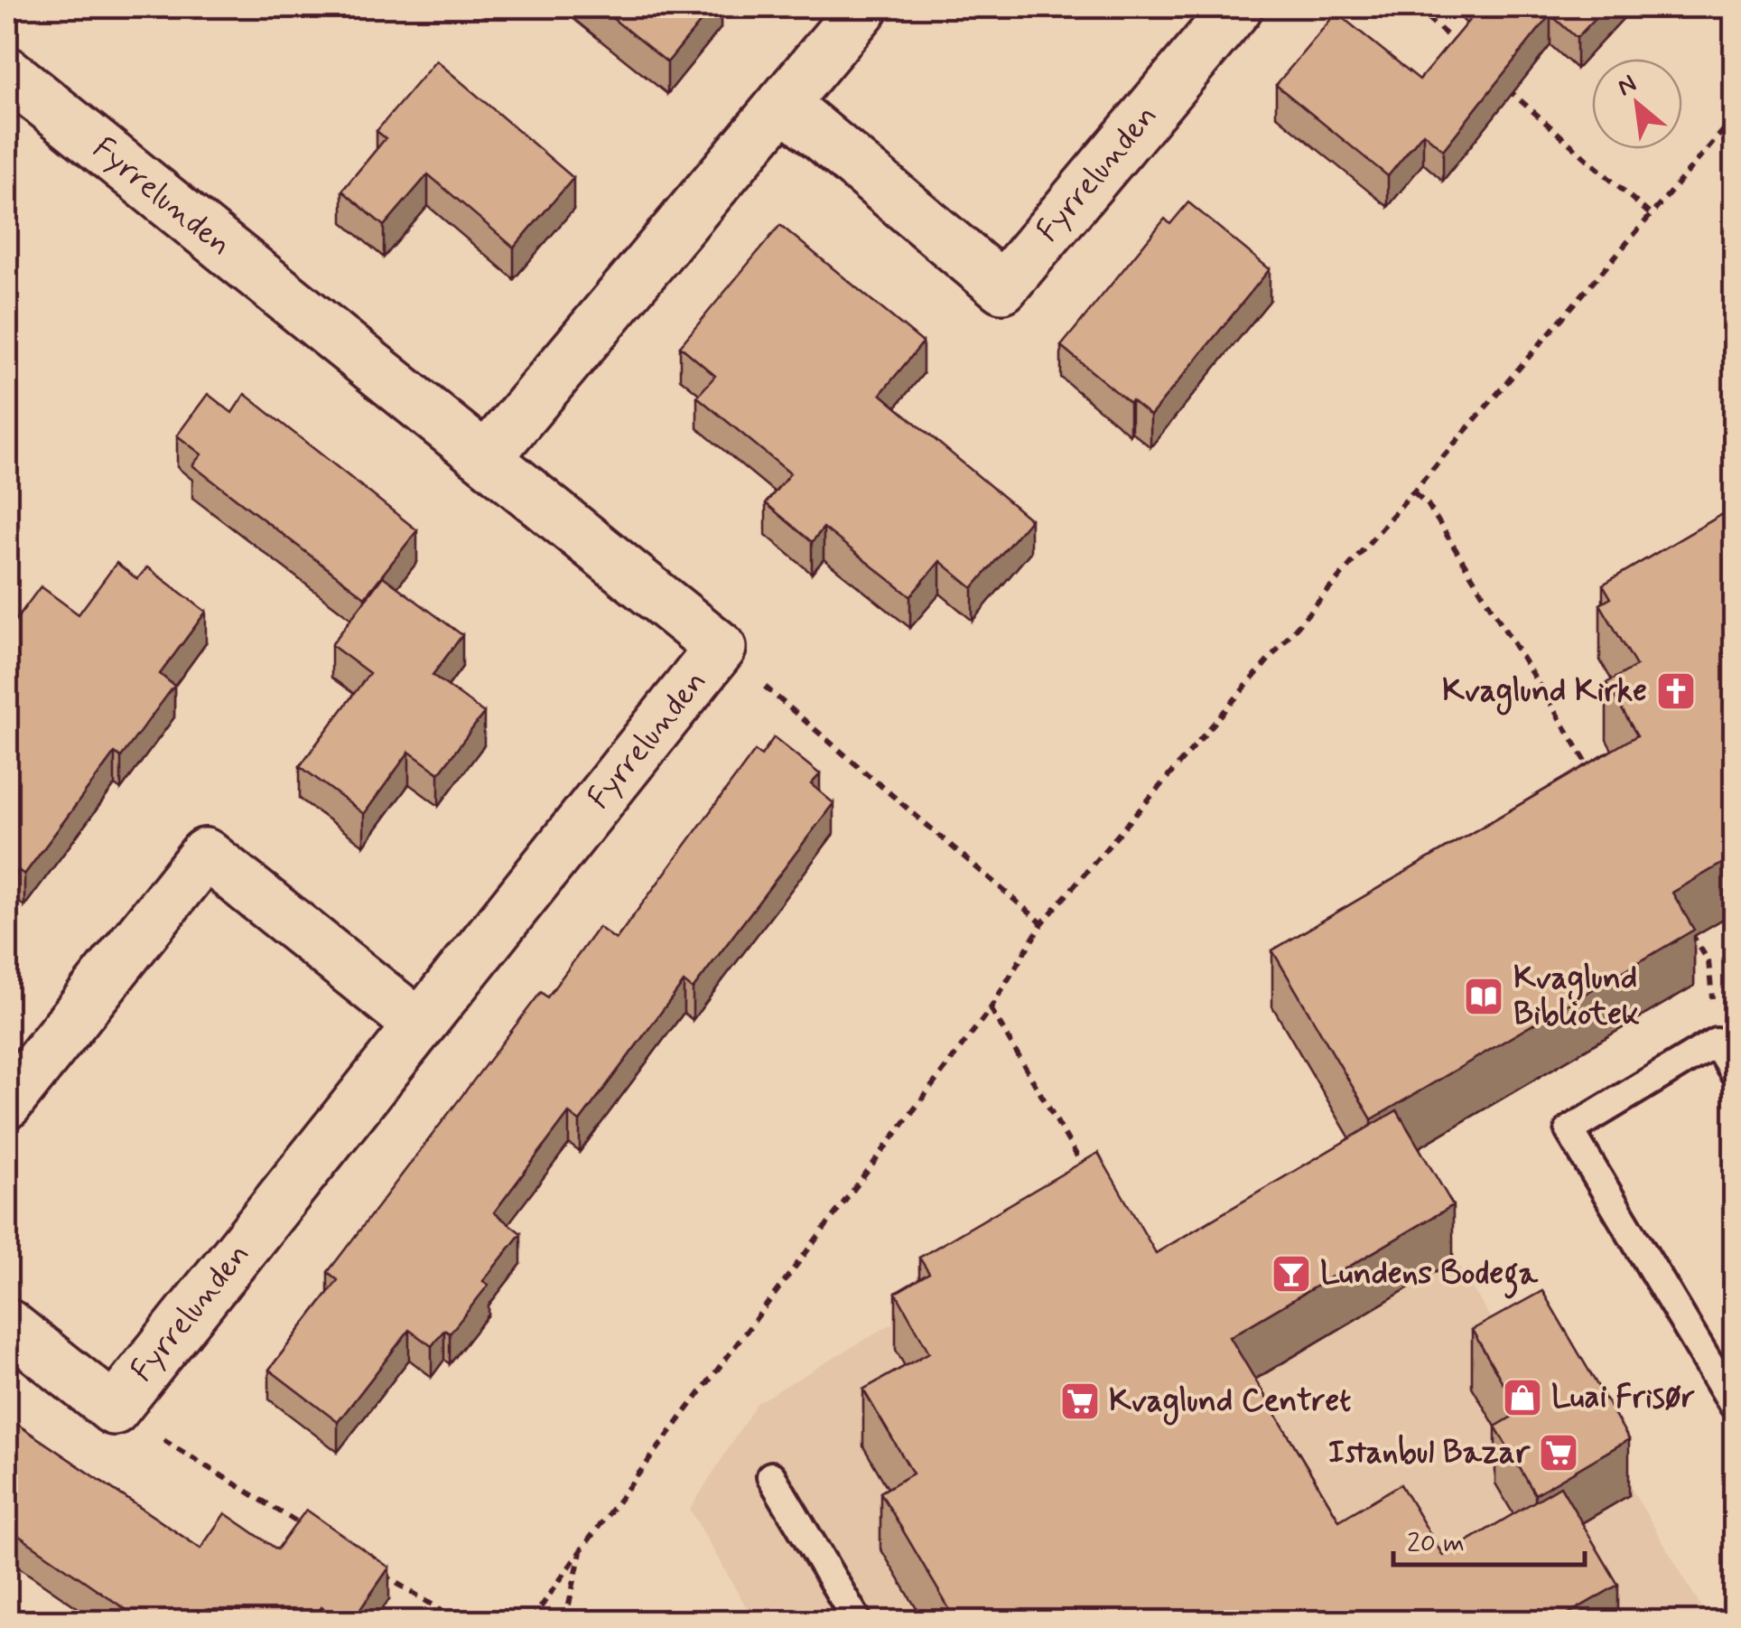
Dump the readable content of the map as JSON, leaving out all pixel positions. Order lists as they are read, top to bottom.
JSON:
{
  "streets": {
    "street": ["Fyrrelunden"]
  },
  "places": {
    "church": ["Kvaglund Kirke"],
    "library": ["Kvaglund Bibliotek"],
    "bar": ["Lundens Bodega"],
    "shop": ["Luai Frisør"],
    "supermarket": ["Kvaglund Centret", "Istanbul Bazar"]
  },
  "scale_bar": "20 m",
  "north": "top left"
}
